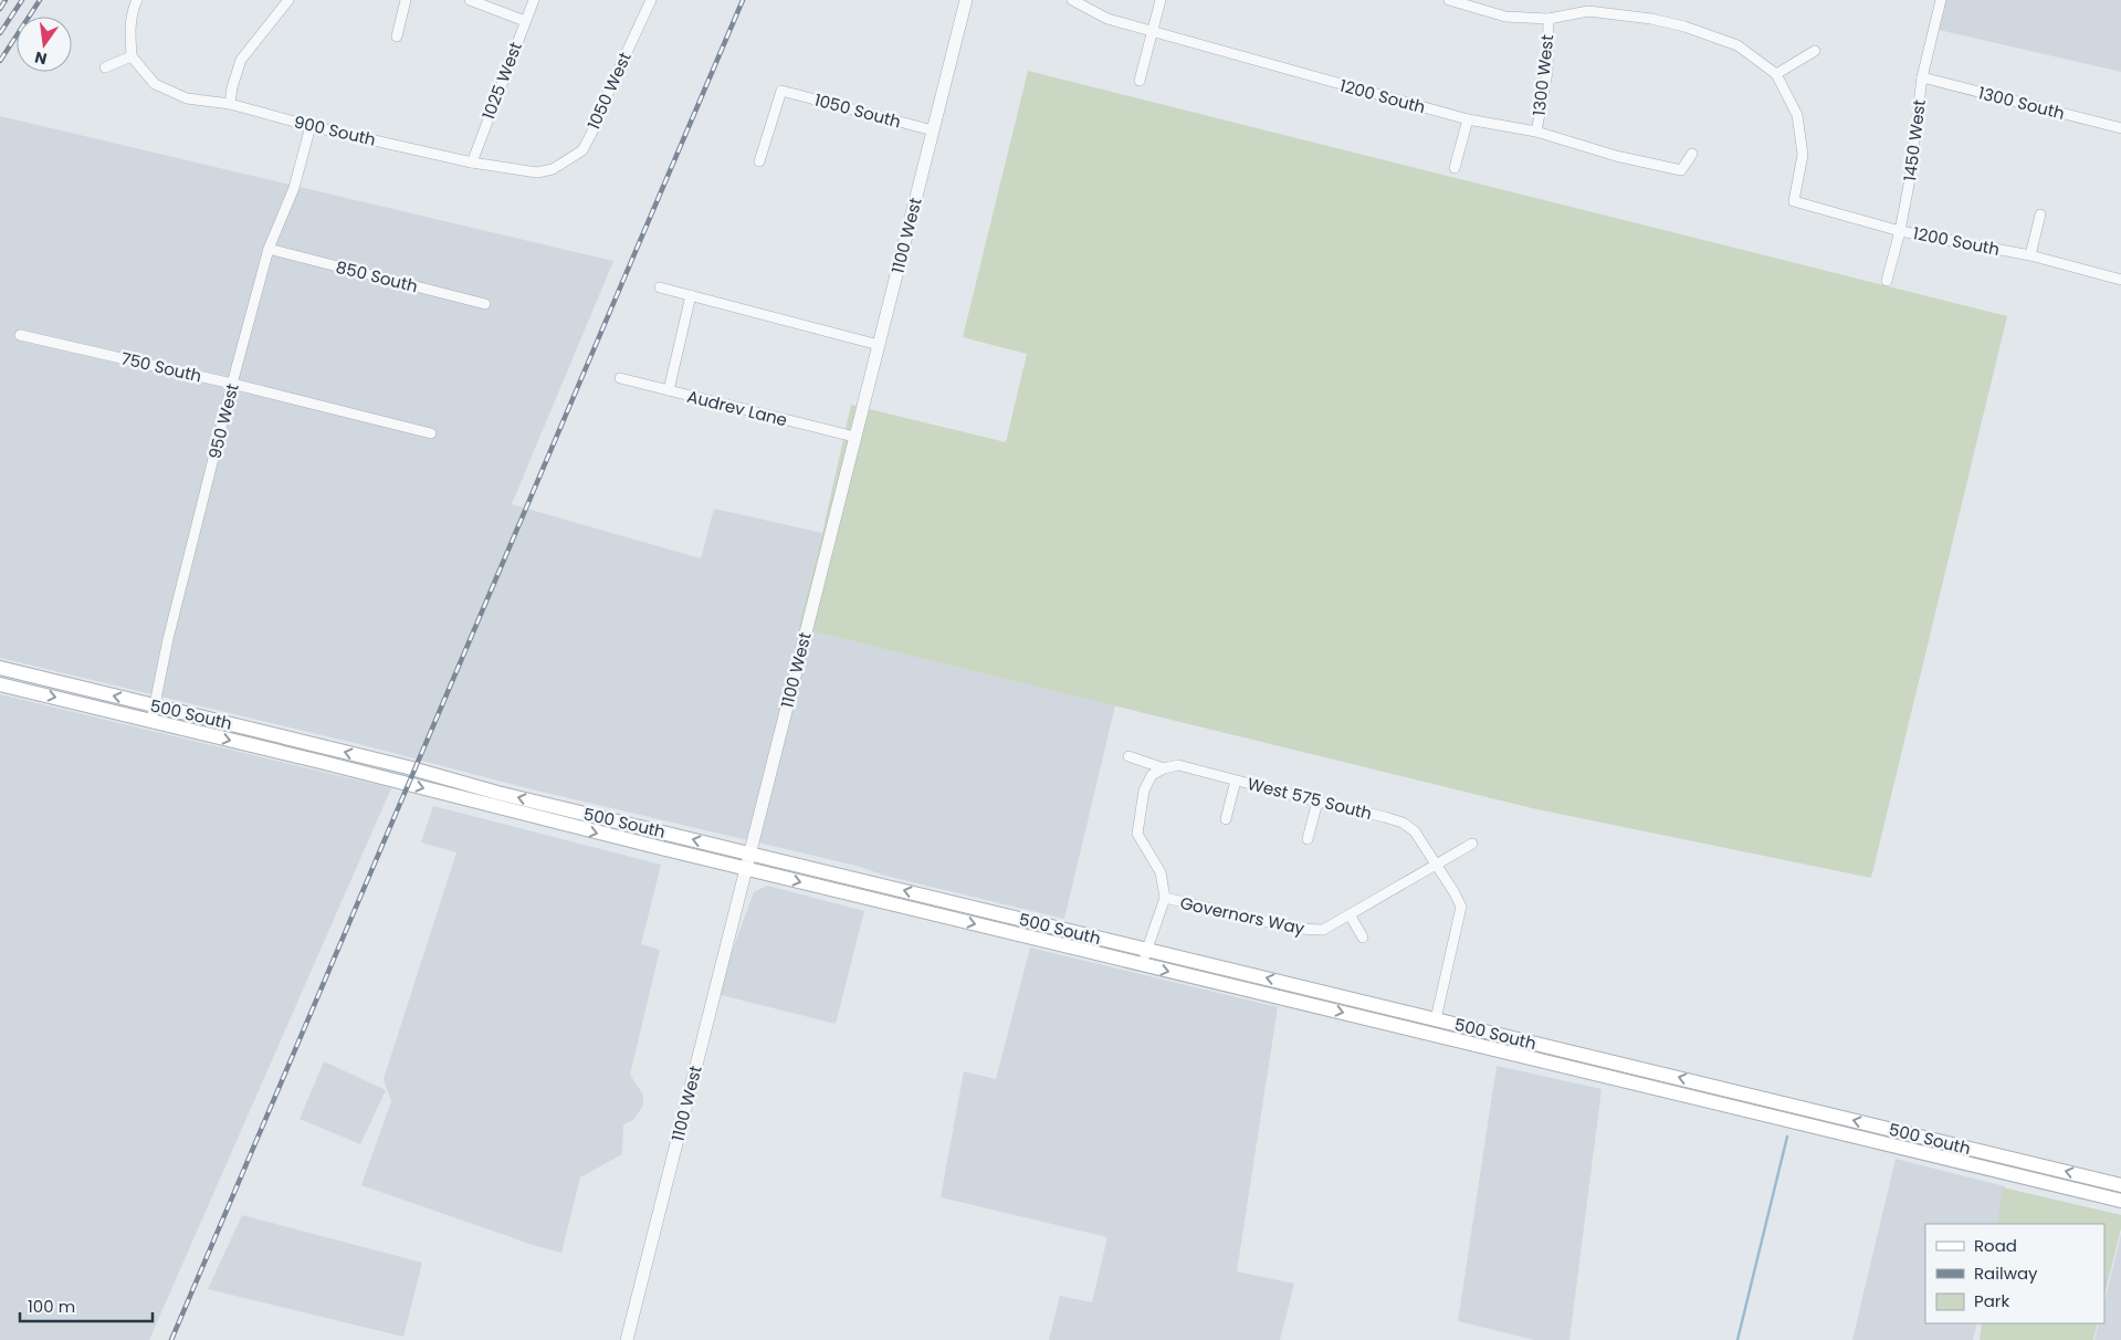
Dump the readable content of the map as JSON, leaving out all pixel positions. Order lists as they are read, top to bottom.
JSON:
{
  "streets": {
    "main road": ["500 South"],
    "street": [
      "1300 West",
      "1025 West",
      "1050 West",
      "1200 South",
      "1300 South",
      "1050 South",
      "900 South",
      "1450 West",
      "1100 West",
      "850 South",
      "750 South",
      "Audrev Lane",
      "950 West",
      "West 575 South",
      "Governors Way"
    ]
  },
  "crossings": [
    ["1300 West", "1200 South"],
    ["1025 West", "900 South"],
    ["1050 West", "900 South"],
    ["1200 South", "1450 West"],
    ["1300 South", "1450 West"],
    ["1050 South", "1100 West"],
    ["900 South", "950 West"],
    ["1100 West", "Audrev Lane"],
    ["1100 West", "500 South"],
    ["850 South", "950 West"],
    ["750 South", "950 West"],
    ["950 West", "500 South"],
    ["500 South", "West 575 South"],
    ["West 575 South", "Governors Way"]
  ],
  "legend": ["Road", "Railway", "Park"],
  "scale_bar": "100 m",
  "north": "bottom"
}
